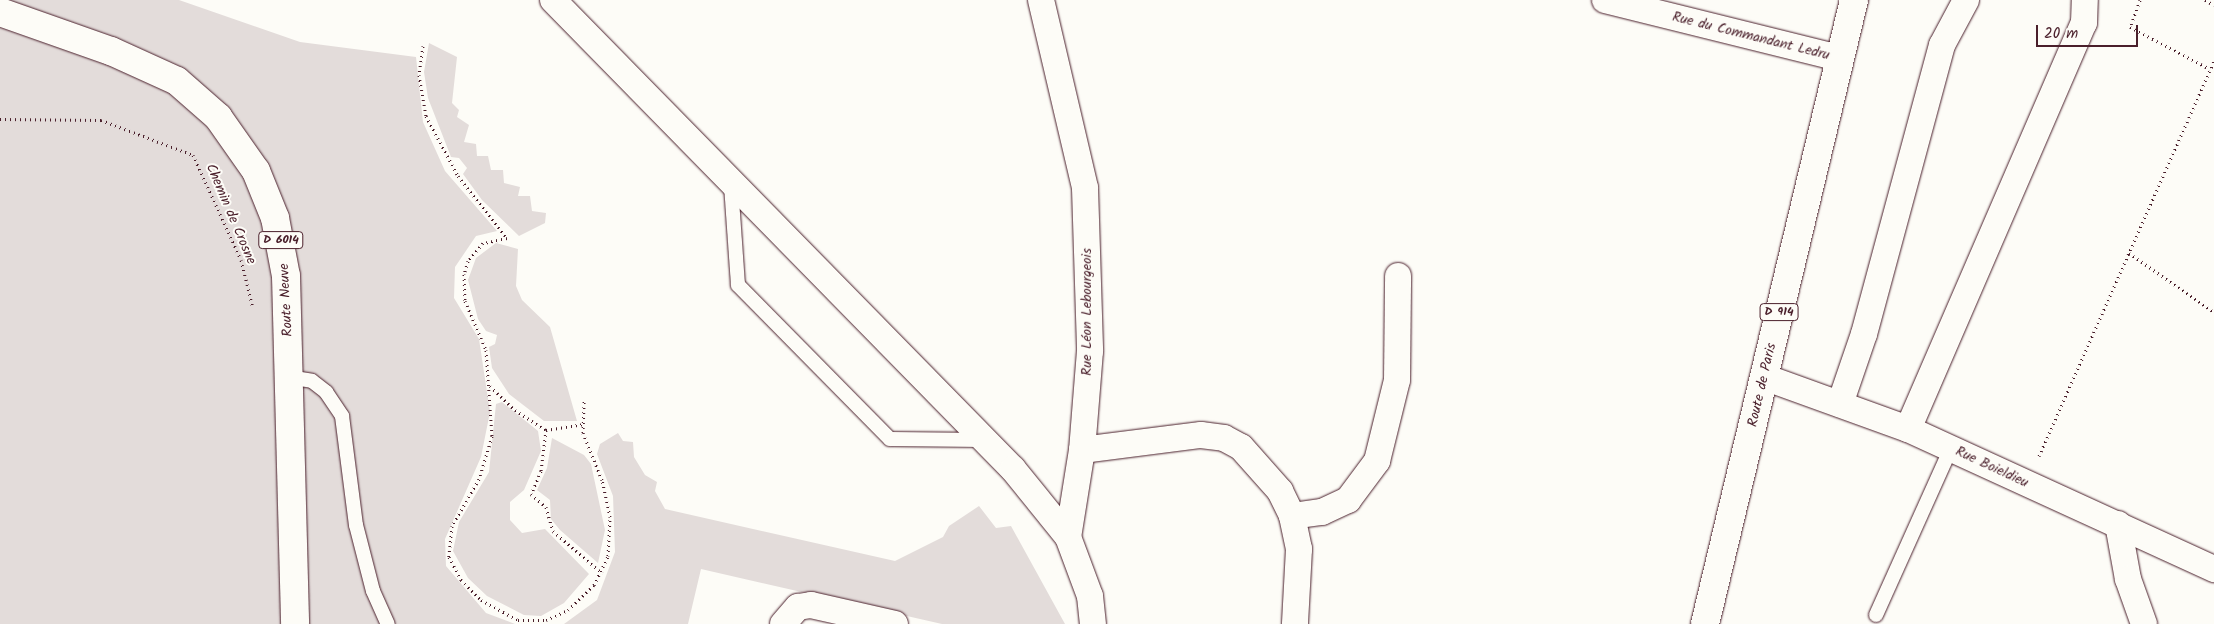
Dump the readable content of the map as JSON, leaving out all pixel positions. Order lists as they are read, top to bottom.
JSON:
{
  "streets": {
    "main road": [
      "D 6014",
      "Route Neuve",
      "D 914",
      "Route de Paris"
    ],
    "street": ["Rue du Commandant Ledru", "Rue Léon Lebourgeois", "Rue Boieldieu"],
    "path": ["Chemin de Crosne"]
  },
  "crossings": [
    ["Rue du Commandant Ledru", "Route de Paris"],
    ["Route de Paris", "Rue Boieldieu"]
  ],
  "scale_bar": "20 m"
}
